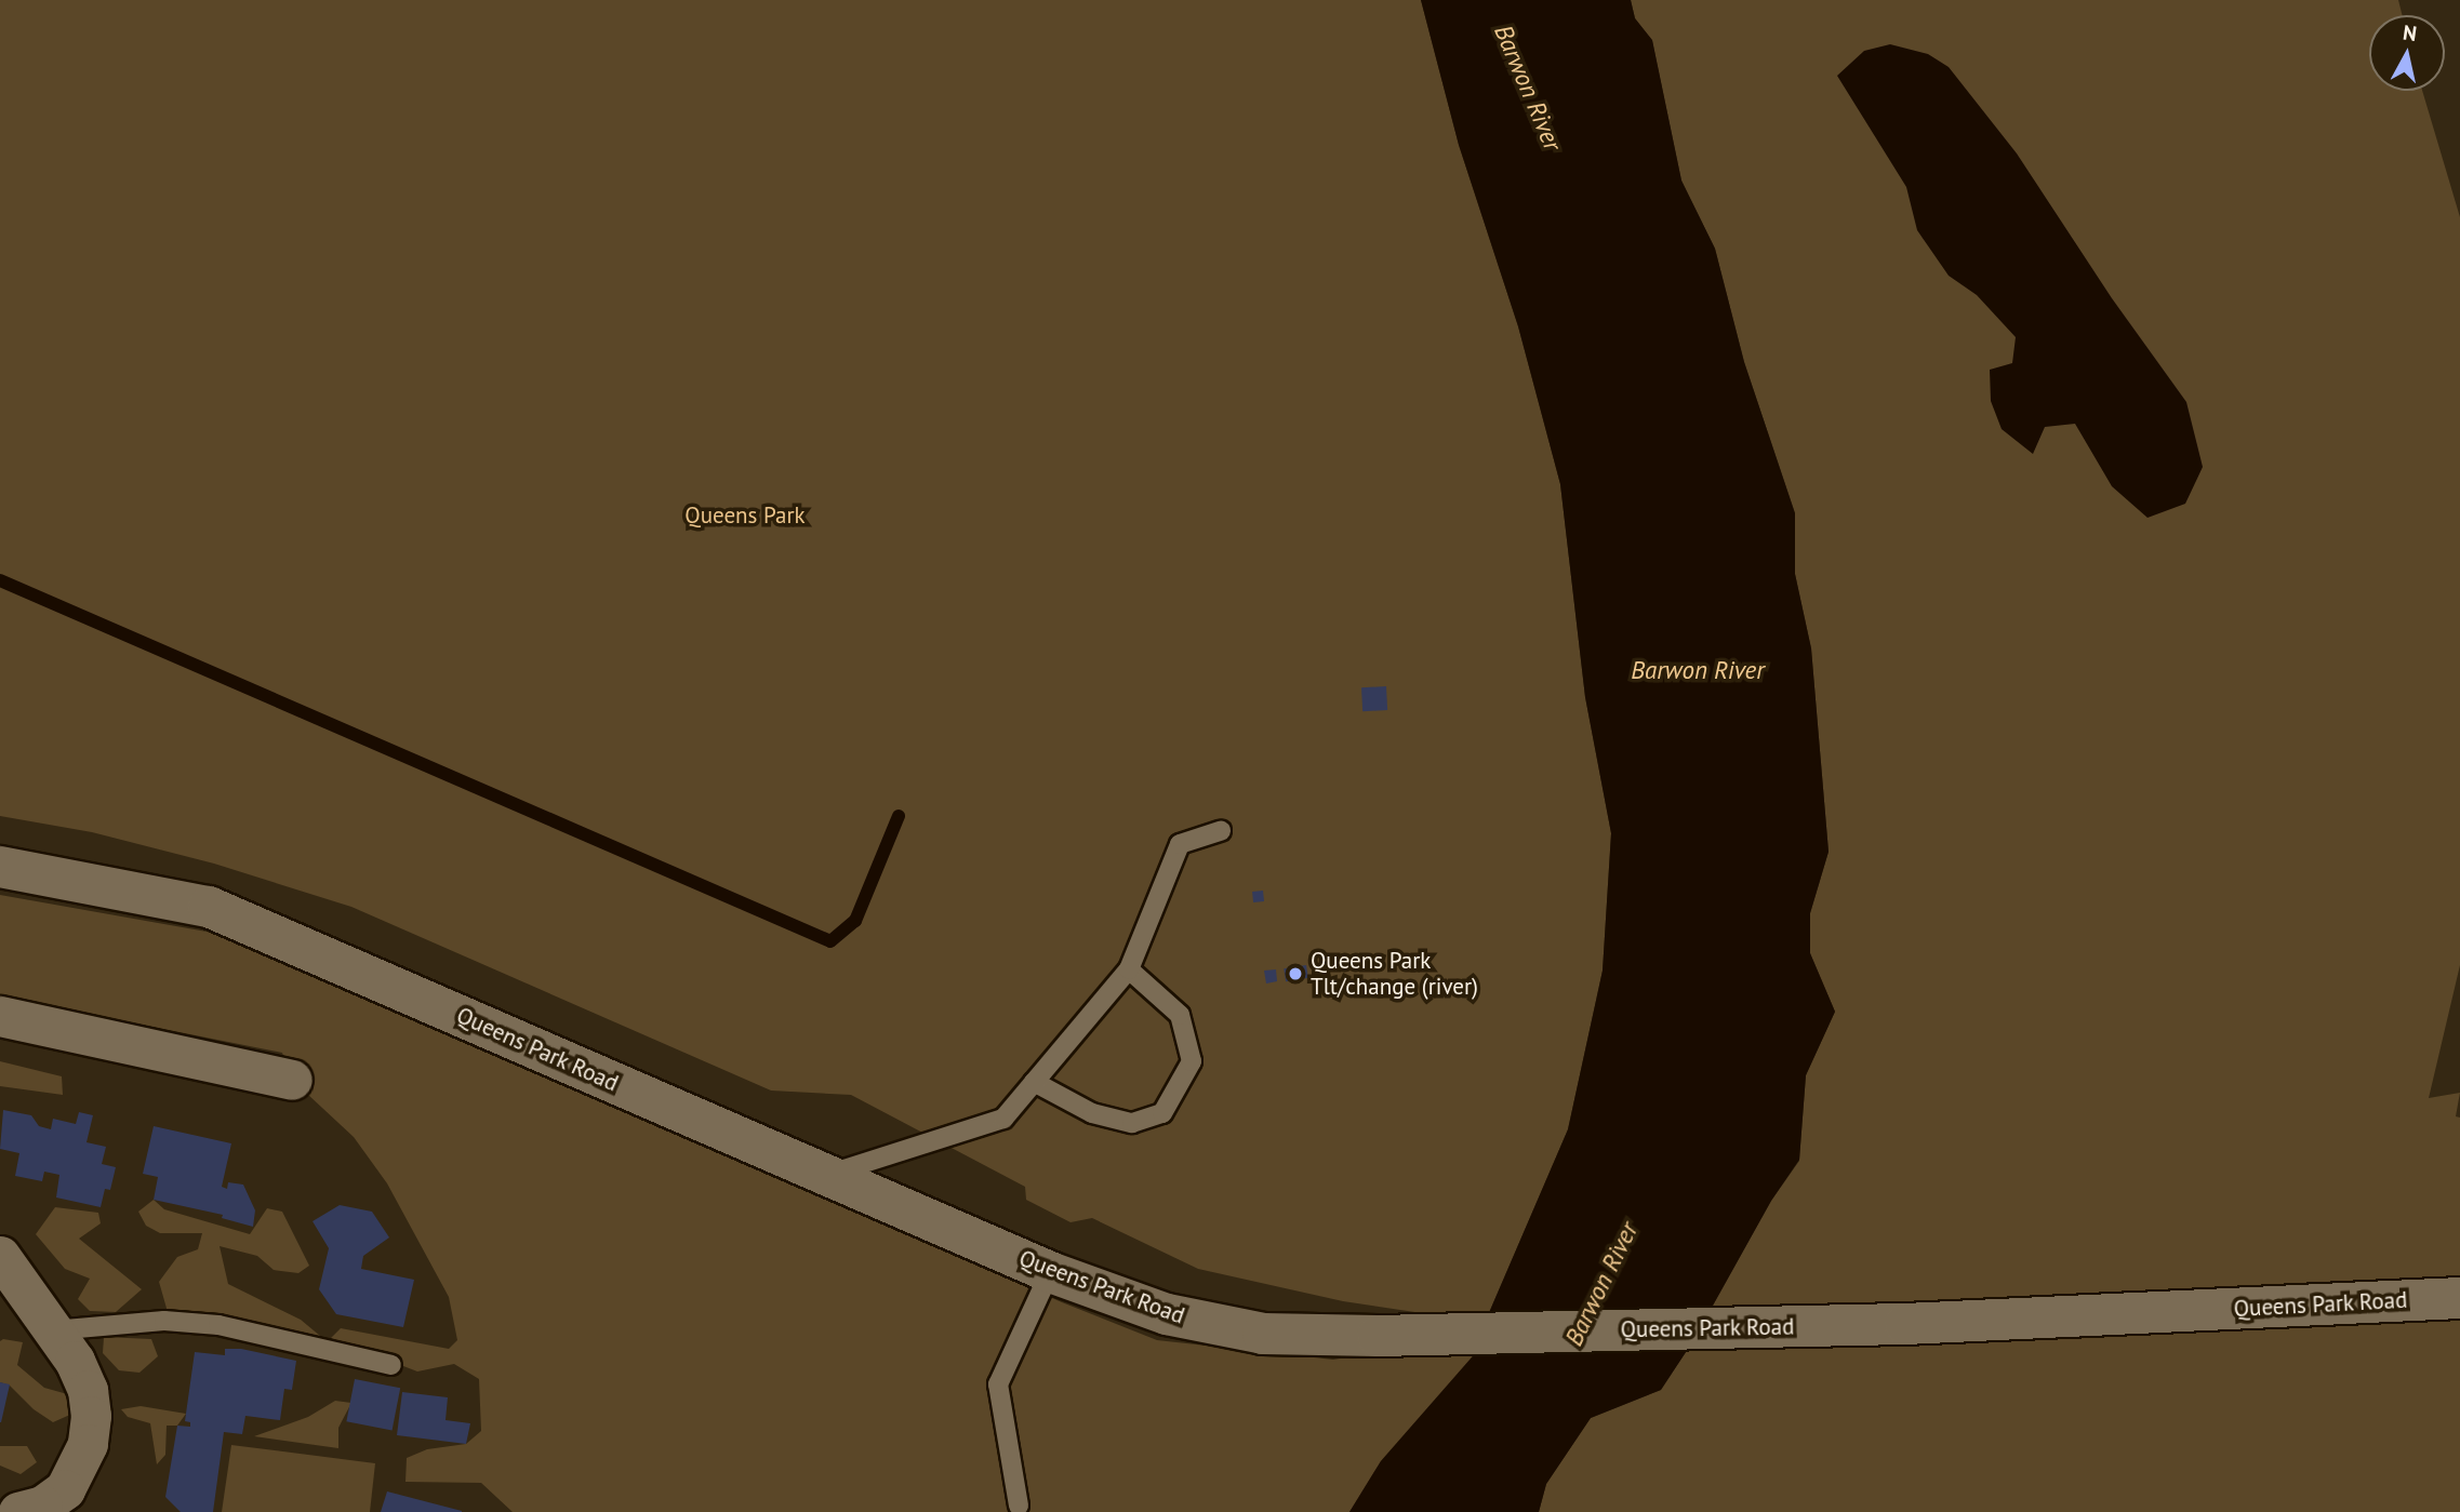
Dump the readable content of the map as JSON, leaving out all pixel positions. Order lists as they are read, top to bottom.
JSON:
{
  "streets": {
    "main road": ["Queens Park Road"]
  },
  "water": ["Barwon River"],
  "parks": ["Queens Park"],
  "places": ["Queens Park Tlt/change (river)"],
  "north": "top"
}
